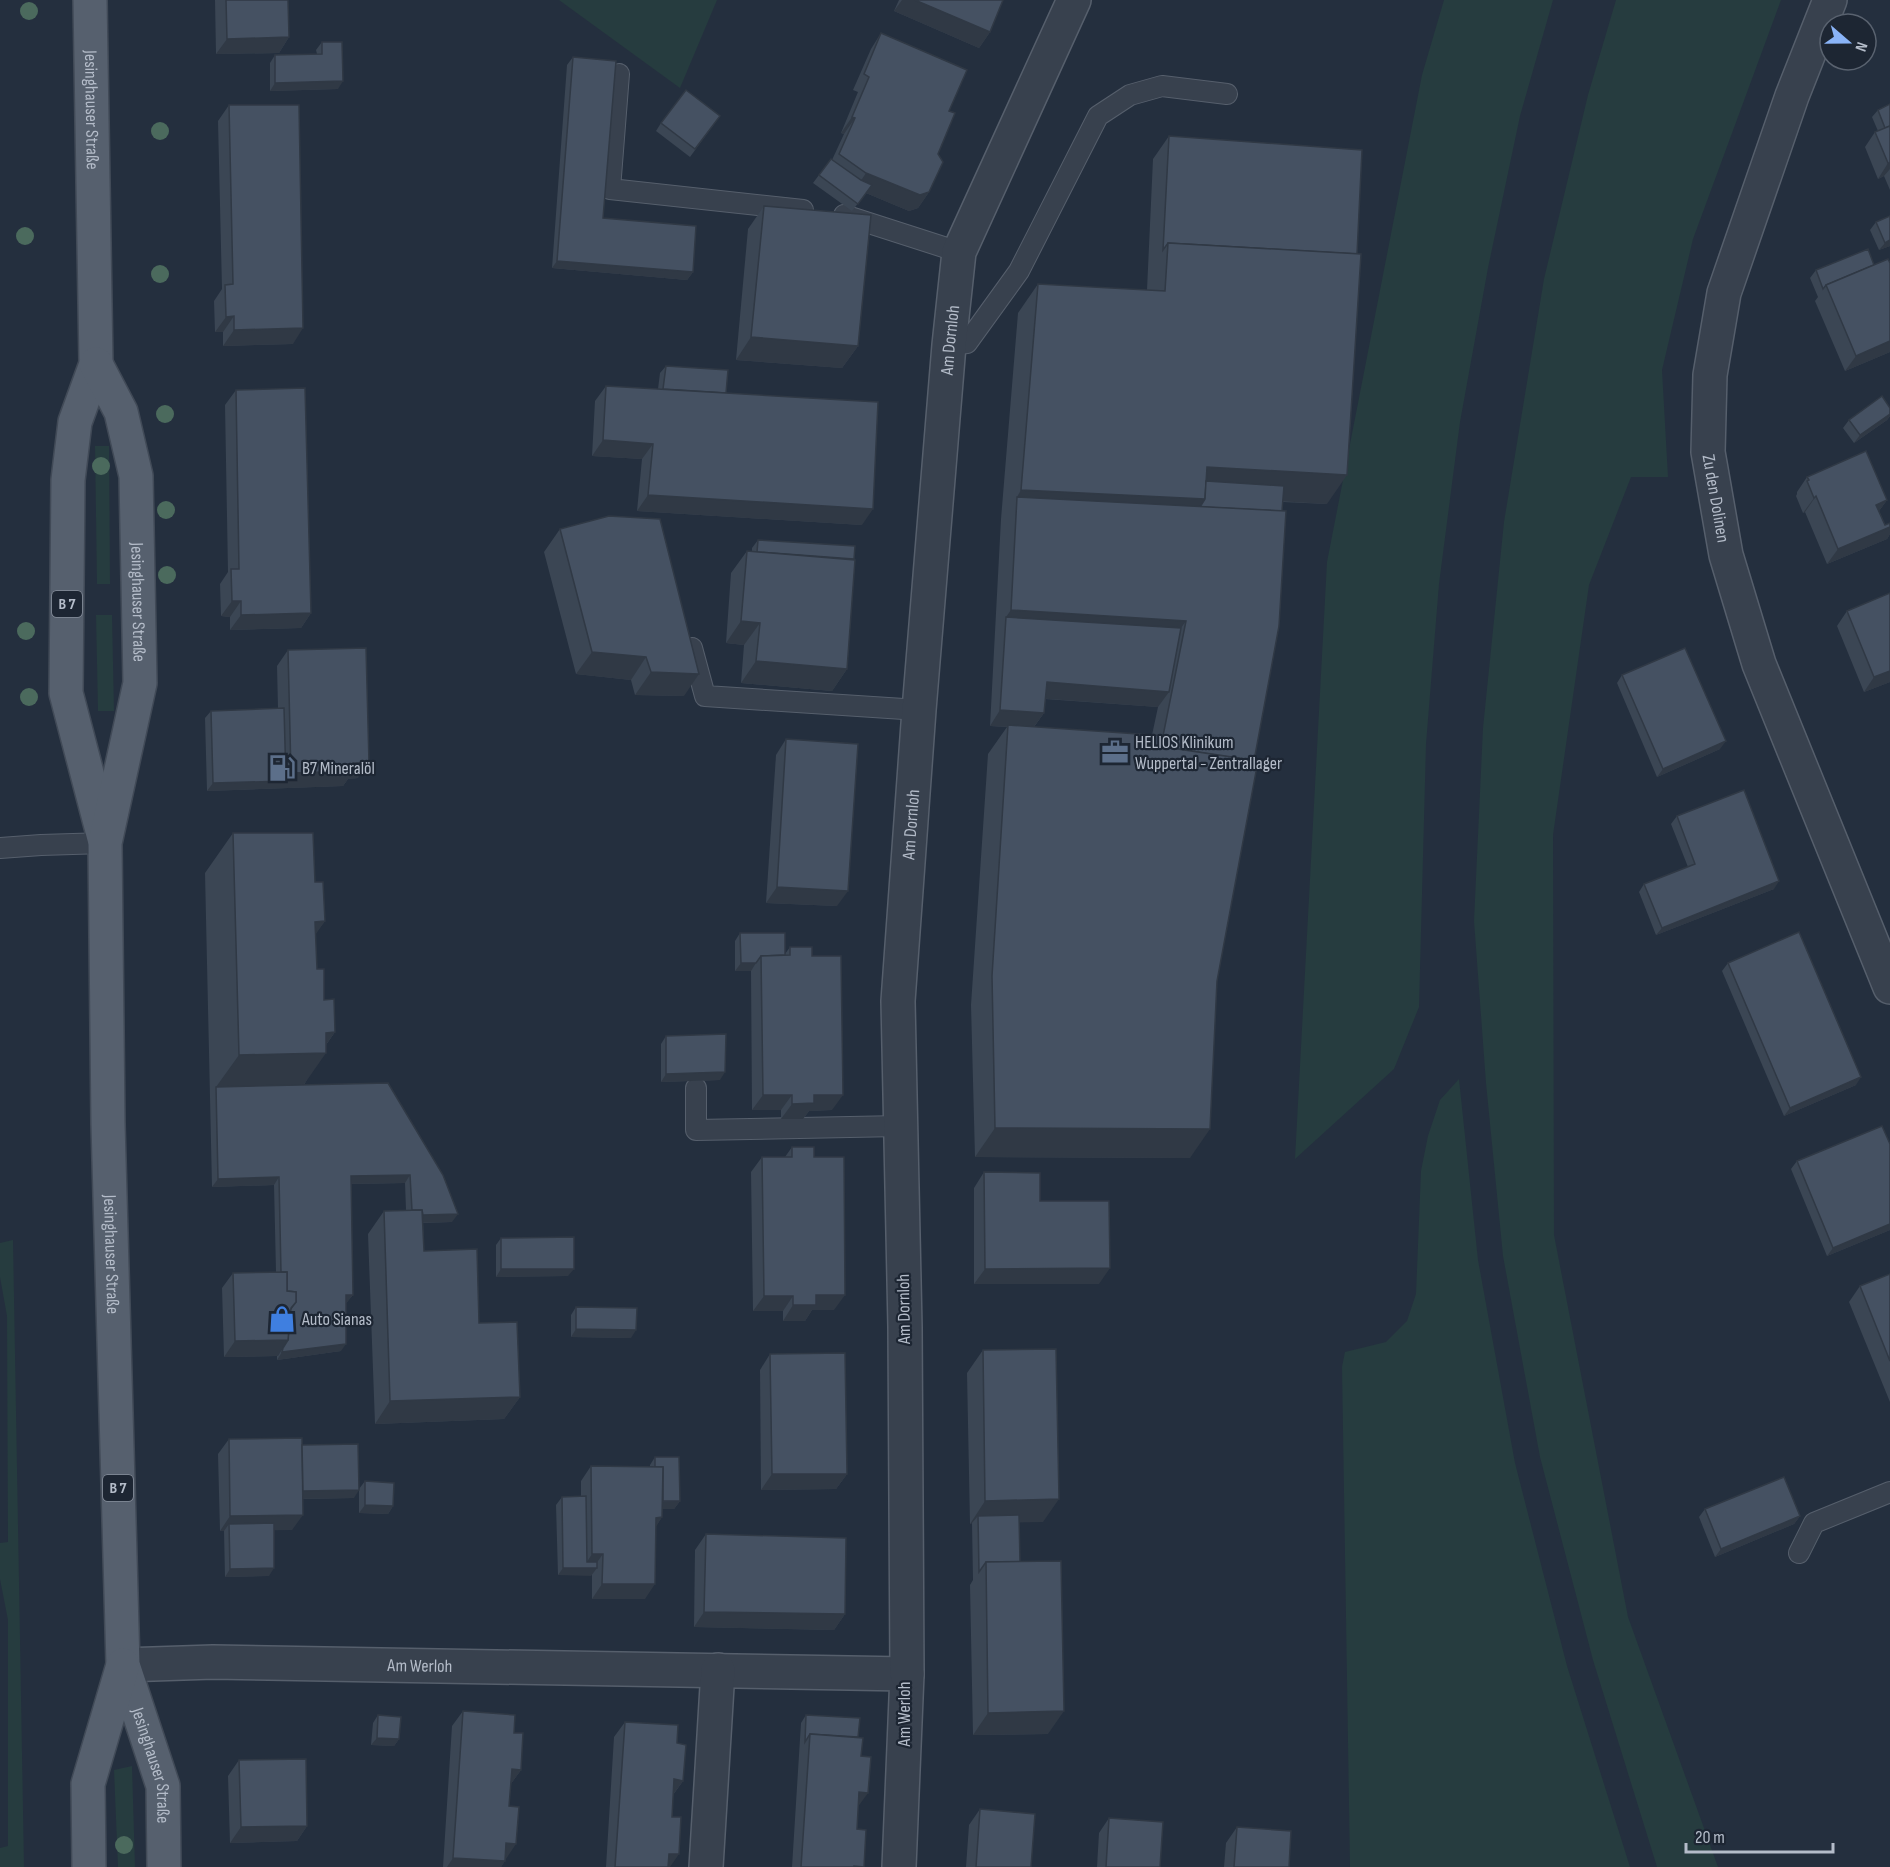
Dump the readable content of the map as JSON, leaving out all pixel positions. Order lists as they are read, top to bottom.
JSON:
{
  "streets": {
    "main road": ["Jesinghauser Straße", "B 7"],
    "street": ["Am Dornloh", "Zu den Dolinen", "Am Werloh"]
  },
  "crossings": [
    ["Jesinghauser Straße", "Am Werloh"],
    ["Am Dornloh", "Am Werloh"]
  ],
  "places": {
    "office": ["HELIOS Klinikum Wuppertal - Zentrallager"],
    "fuel station": ["B7 Mineralöl"],
    "shop": ["Auto Sianas"]
  },
  "scale_bar": "20 m",
  "north": "right"
}
